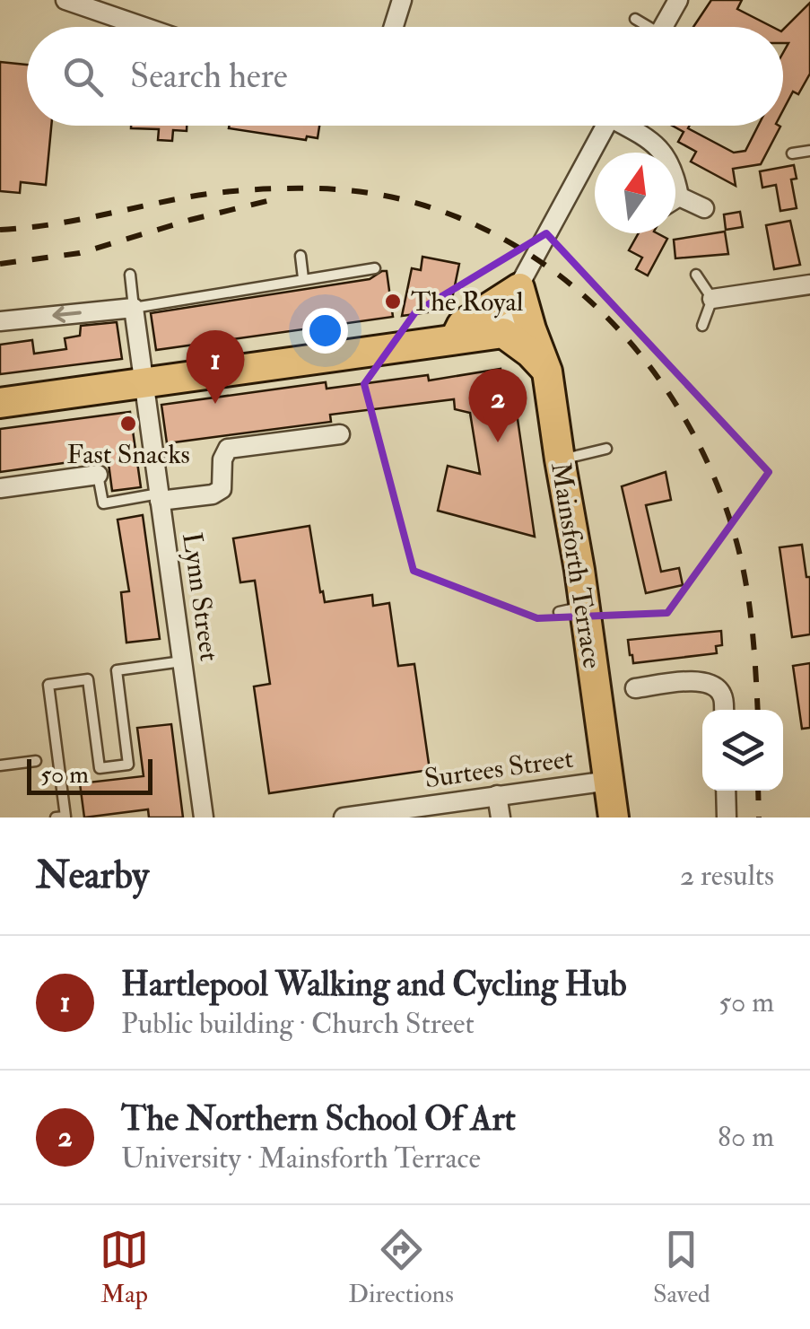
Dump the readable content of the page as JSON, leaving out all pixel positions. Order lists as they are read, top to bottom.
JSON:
{
  "streets": {
    "main road": ["Mainsforth Terrace"],
    "street": ["Lynn Street", "Surtees Street"]
  },
  "crossings": [
    ["Mainsforth Terrace", "Surtees Street"]
  ],
  "places": ["The Royal", "Fast Snacks"],
  "scale_bar": "50 m",
  "north": "top",
  "page": {
    "search": "Search here",
    "pins": ["1", "2"],
    "scale": "50 m",
    "heading": ["Nearby", "2 results"],
    "list": [
      {
        "mark": "1",
        "name": "Hartlepool Walking and Cycling Hub",
        "note": "Public building · Church Street",
        "value": "50 m"
      },
      {
        "mark": "2",
        "name": "The Northern School Of Art",
        "note": "University · Mainsforth Terrace",
        "value": "80 m"
      }
    ],
    "nav": ["Map", "Directions", "Saved"]
  }
}
